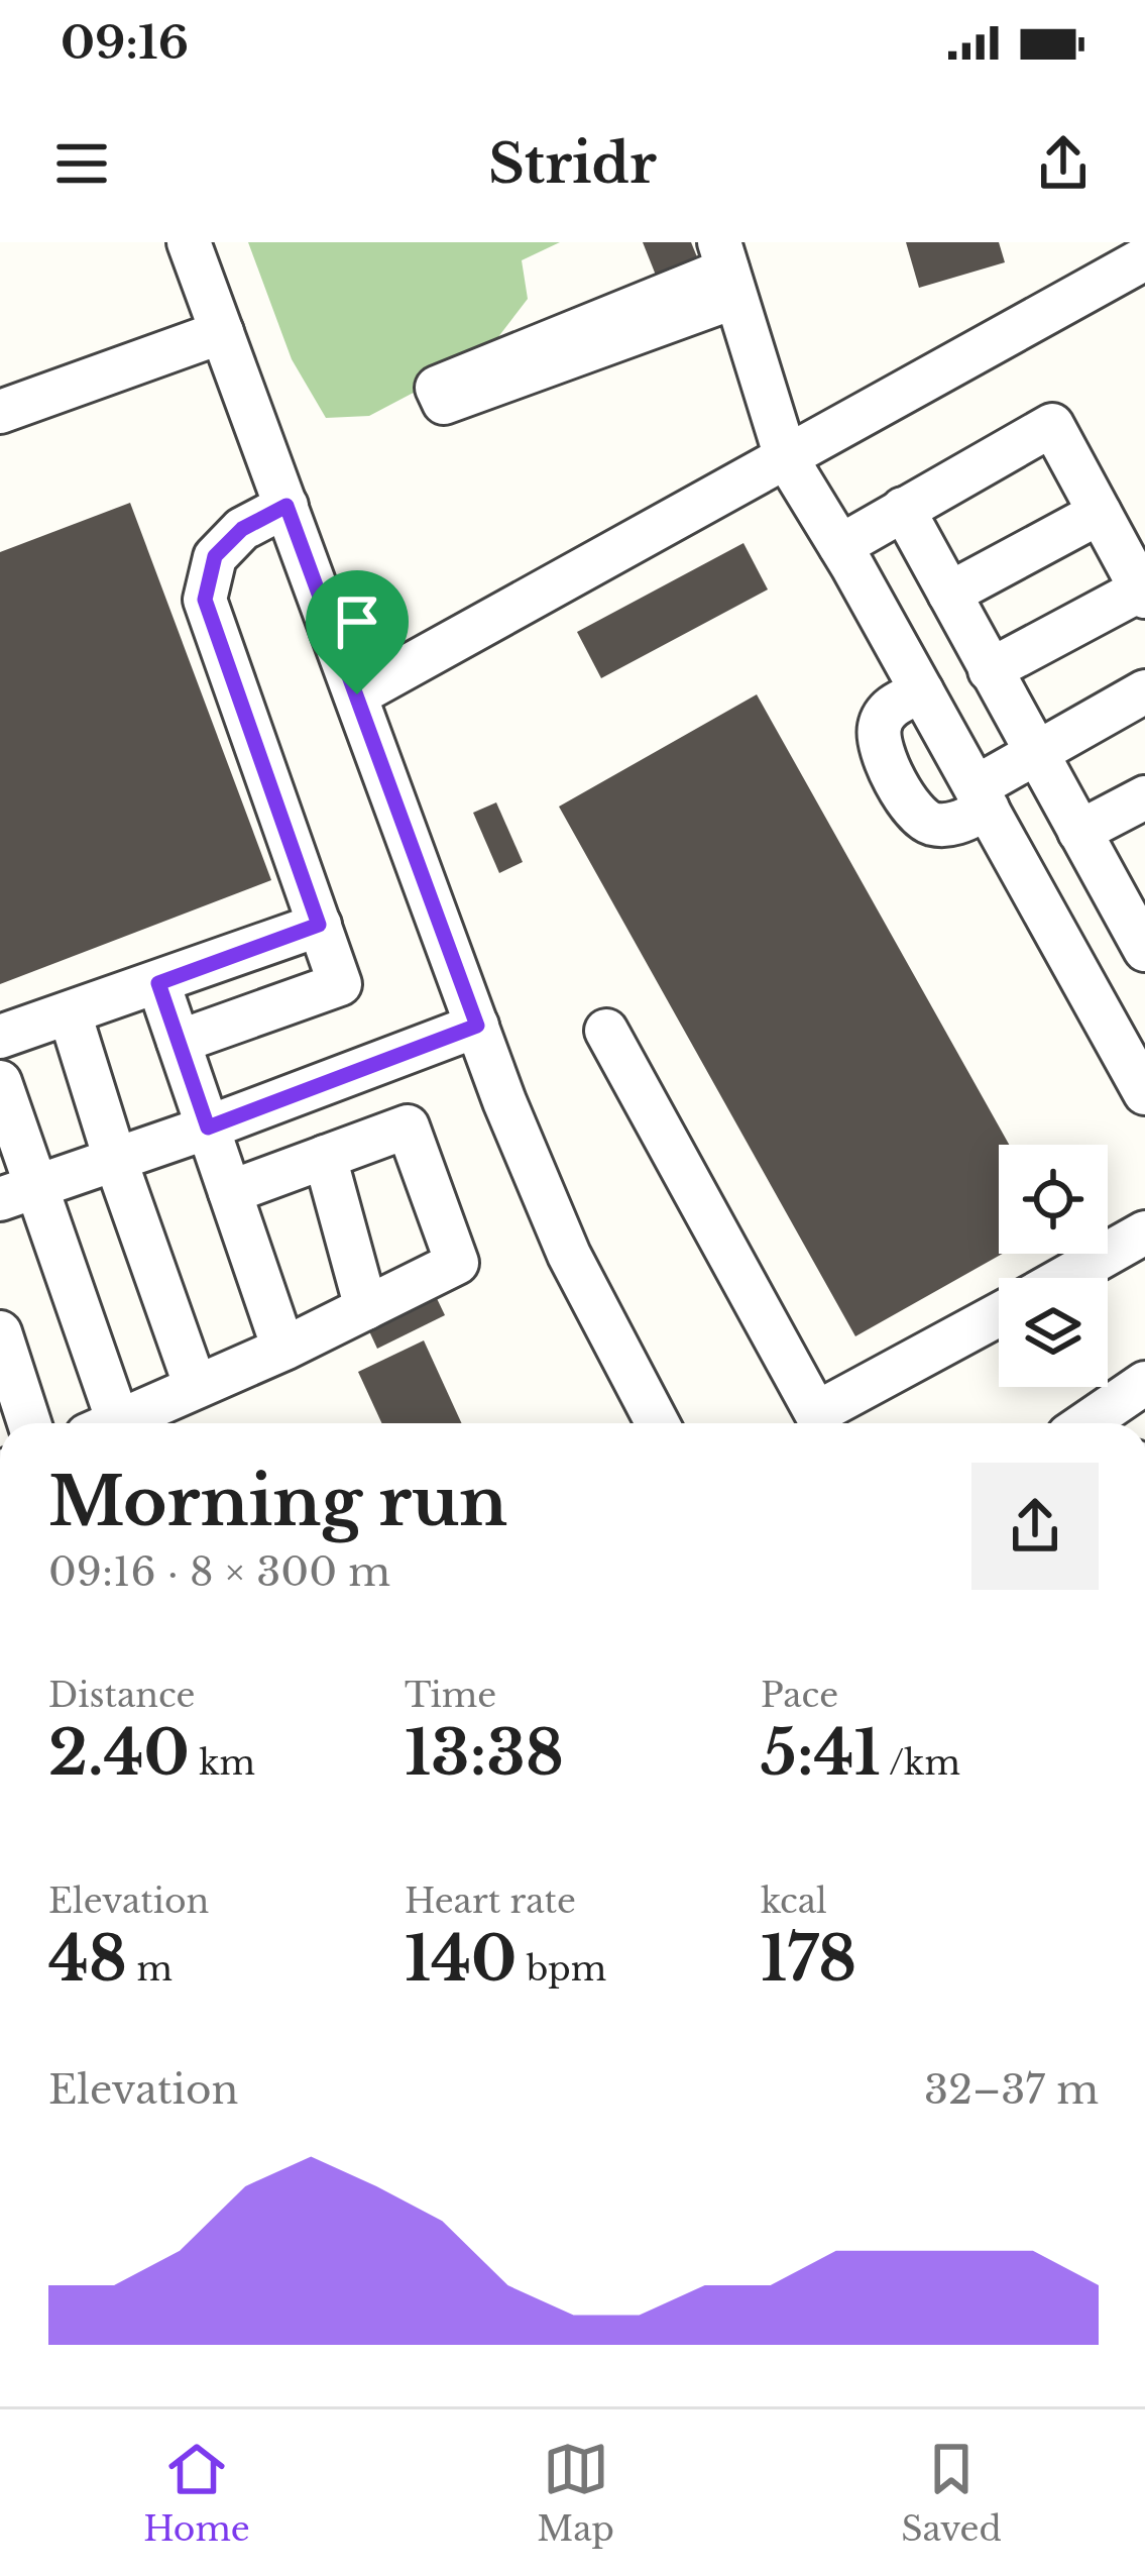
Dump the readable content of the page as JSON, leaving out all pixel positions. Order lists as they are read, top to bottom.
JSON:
{
  "page": {
    "status": "09:16",
    "header": "Stridr",
    "heading": ["Morning run", "09:16 · 8 × 300 m"],
    "stats": [
      ["Distance", "2.40 km"],
      ["Time", "13:38"],
      ["Pace", "5:41 /km"],
      ["Elevation", "48 m"],
      ["Heart rate", "140 bpm"],
      ["kcal", "178"]
    ],
    "chart": ["Elevation", "32–37 m"],
    "tabs": ["Home", "Map", "Saved"]
  }
}
